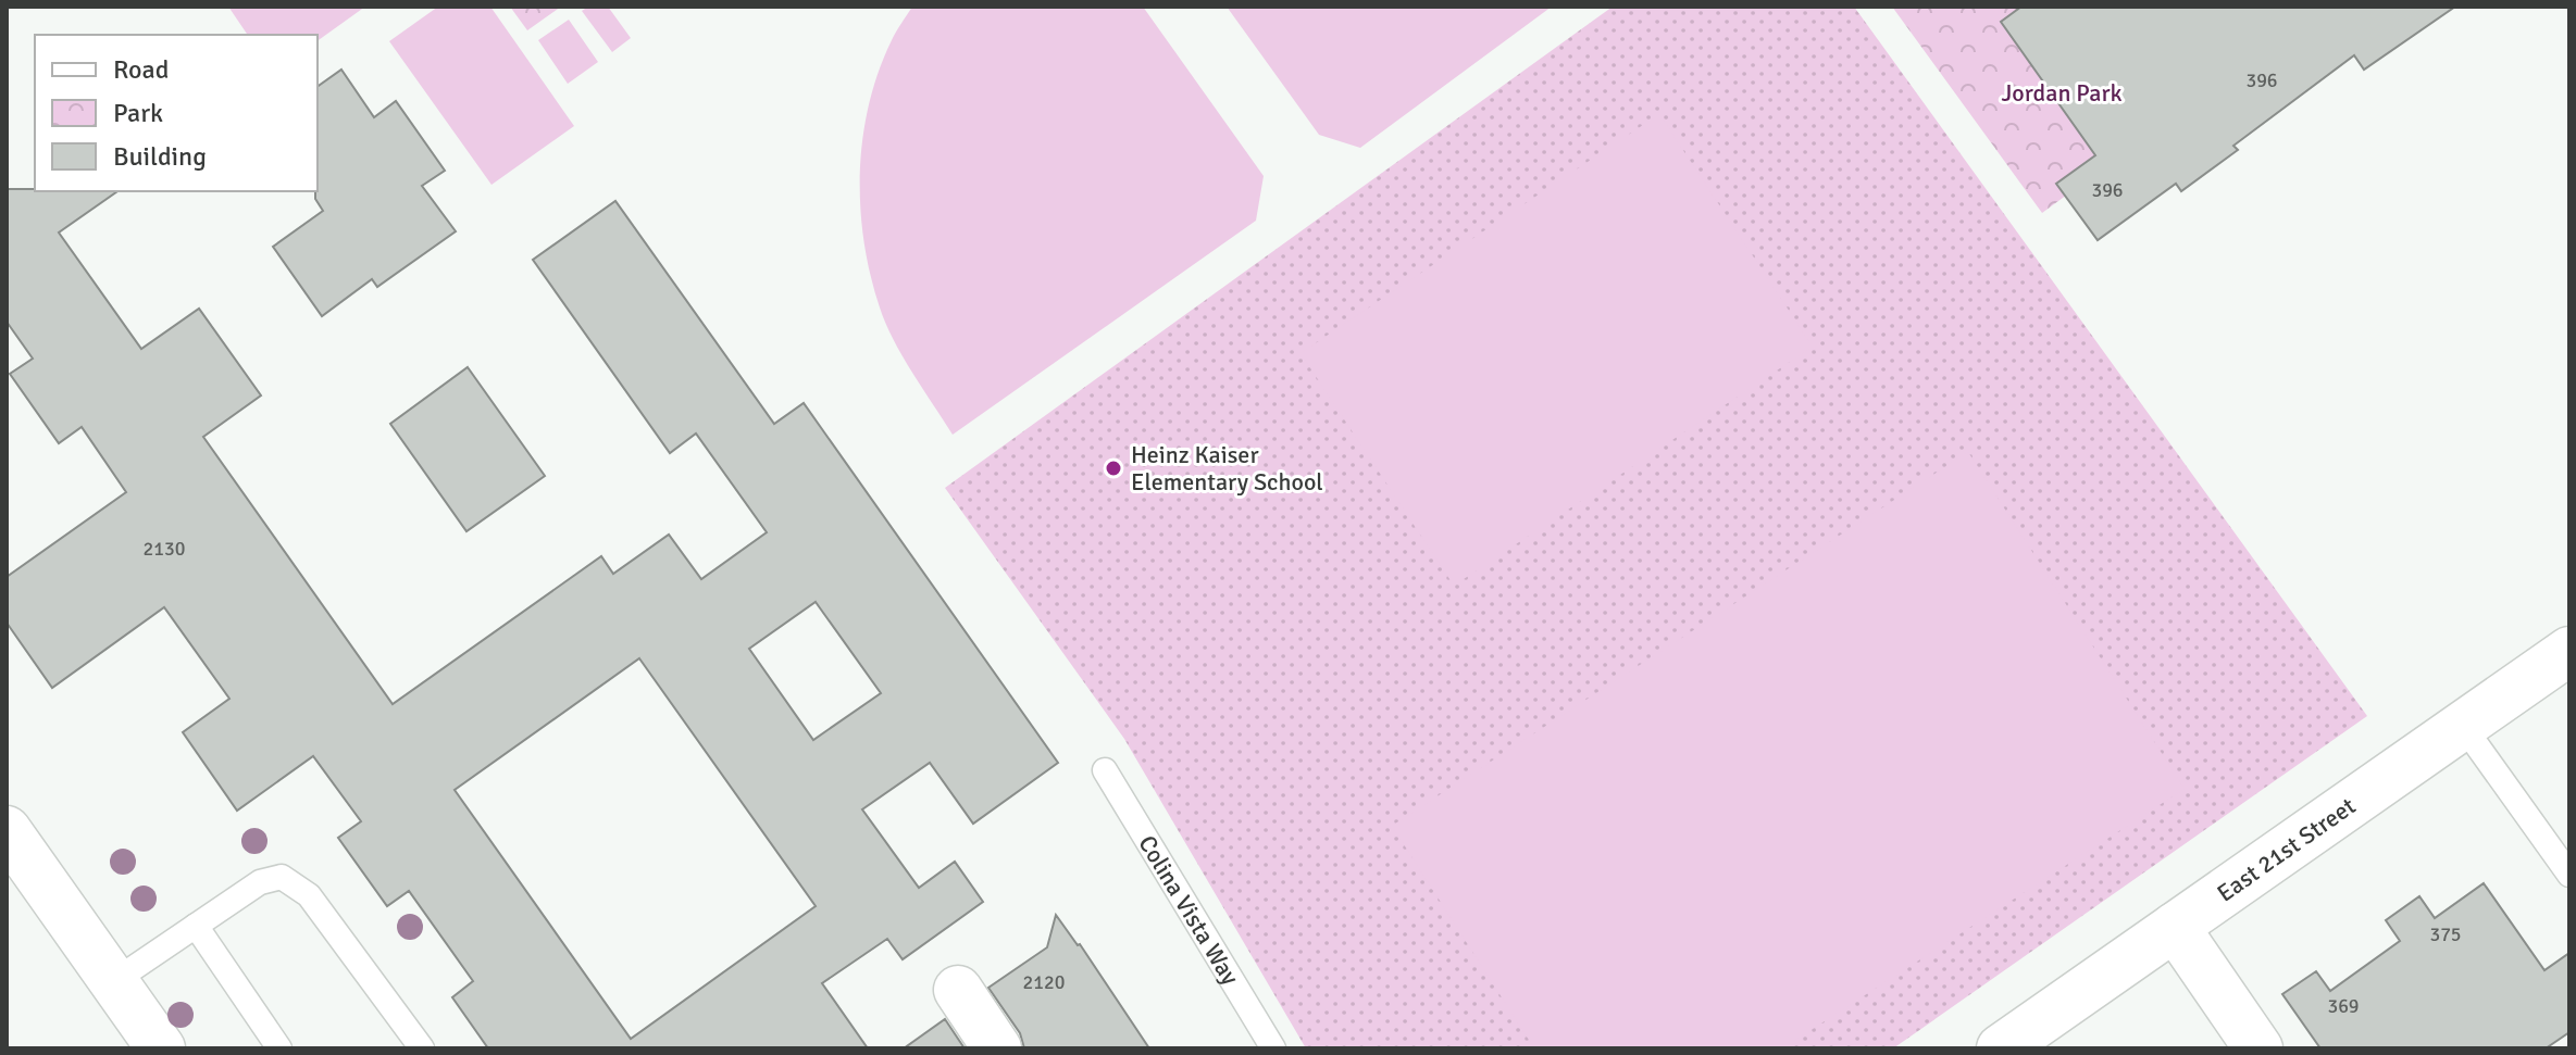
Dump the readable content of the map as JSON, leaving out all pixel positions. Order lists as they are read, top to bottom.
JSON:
{
  "streets": {
    "street": ["East 21st Street"],
    "lane": ["Colina Vista Way"]
  },
  "parks": ["Jordan Park"],
  "places": ["Heinz Kaiser Elementary School"],
  "house_numbers": [
    "396",
    "396",
    "2130",
    "375",
    "2120",
    "369"
  ],
  "legend": ["Road", "Park", "Building"]
}
